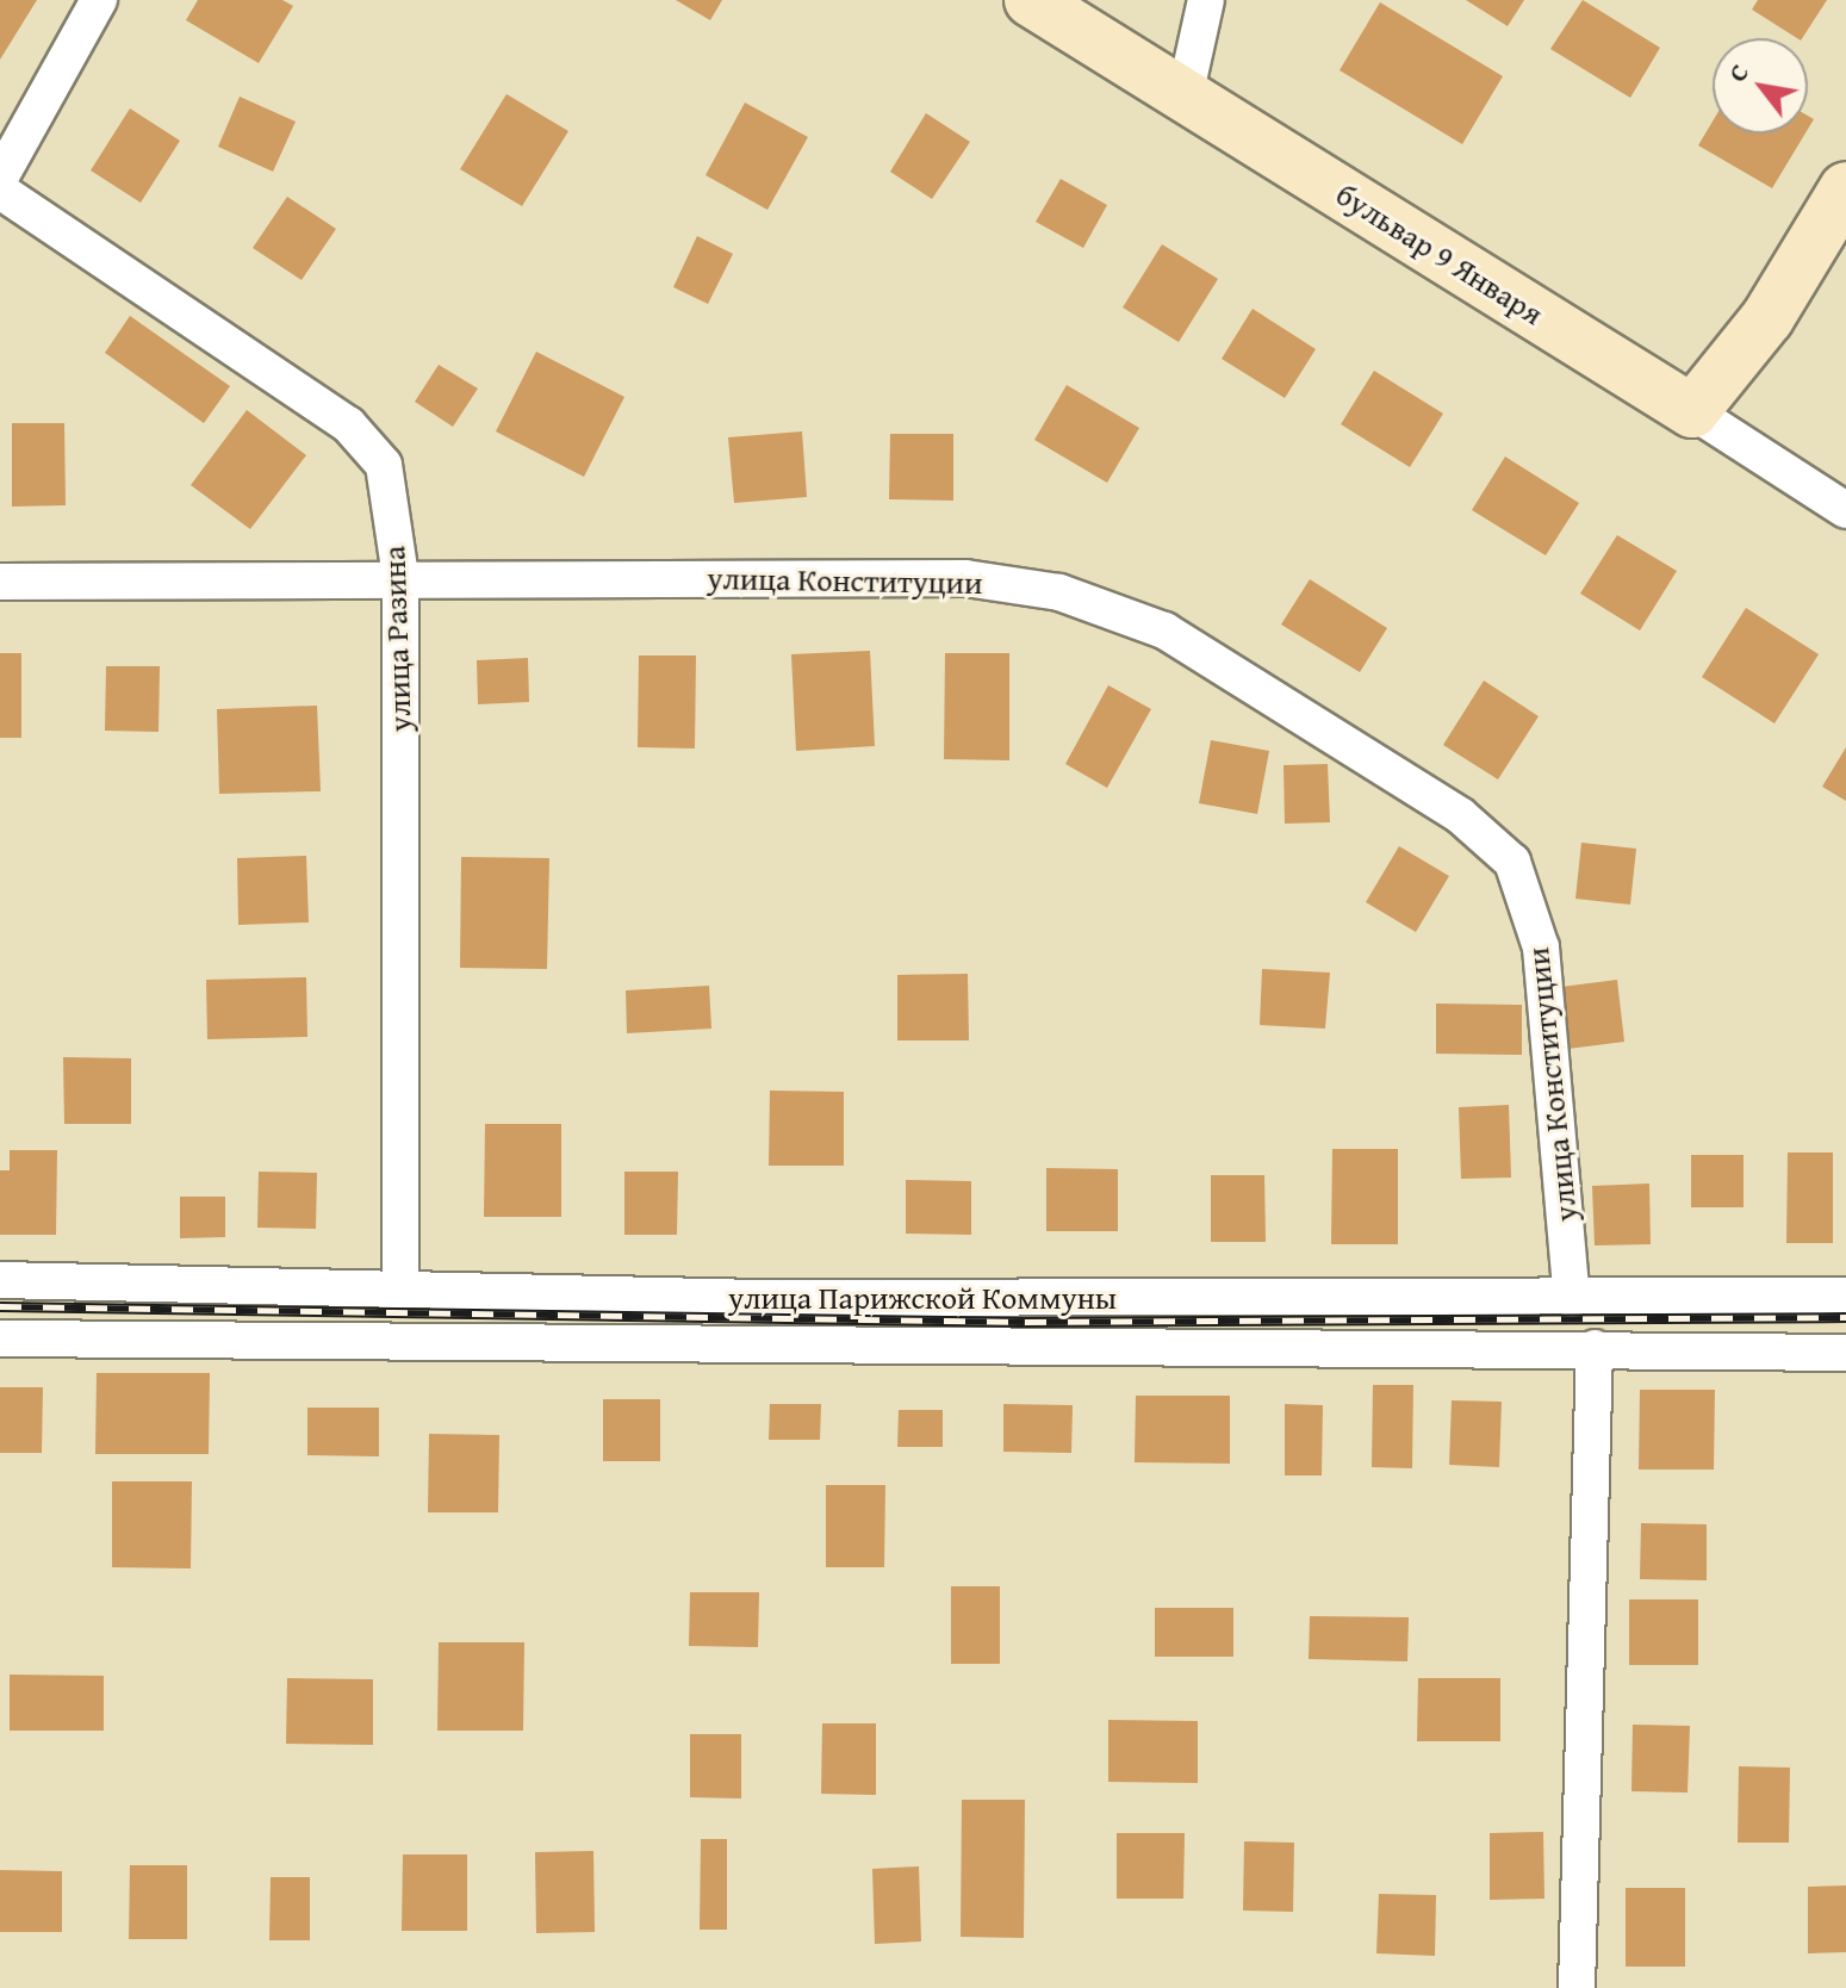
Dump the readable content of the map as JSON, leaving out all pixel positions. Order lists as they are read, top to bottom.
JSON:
{
  "streets": {
    "main road": ["бульвар 9 Января"],
    "street": ["улица Конституции", "улица Разина", "улица Парижской Коммуны"]
  },
  "crossings": [
    ["улица Конституции", "улица Разина"],
    ["улица Конституции", "улица Парижской Коммуны"],
    ["улица Разина", "улица Парижской Коммуны"]
  ],
  "north": "top left"
}
